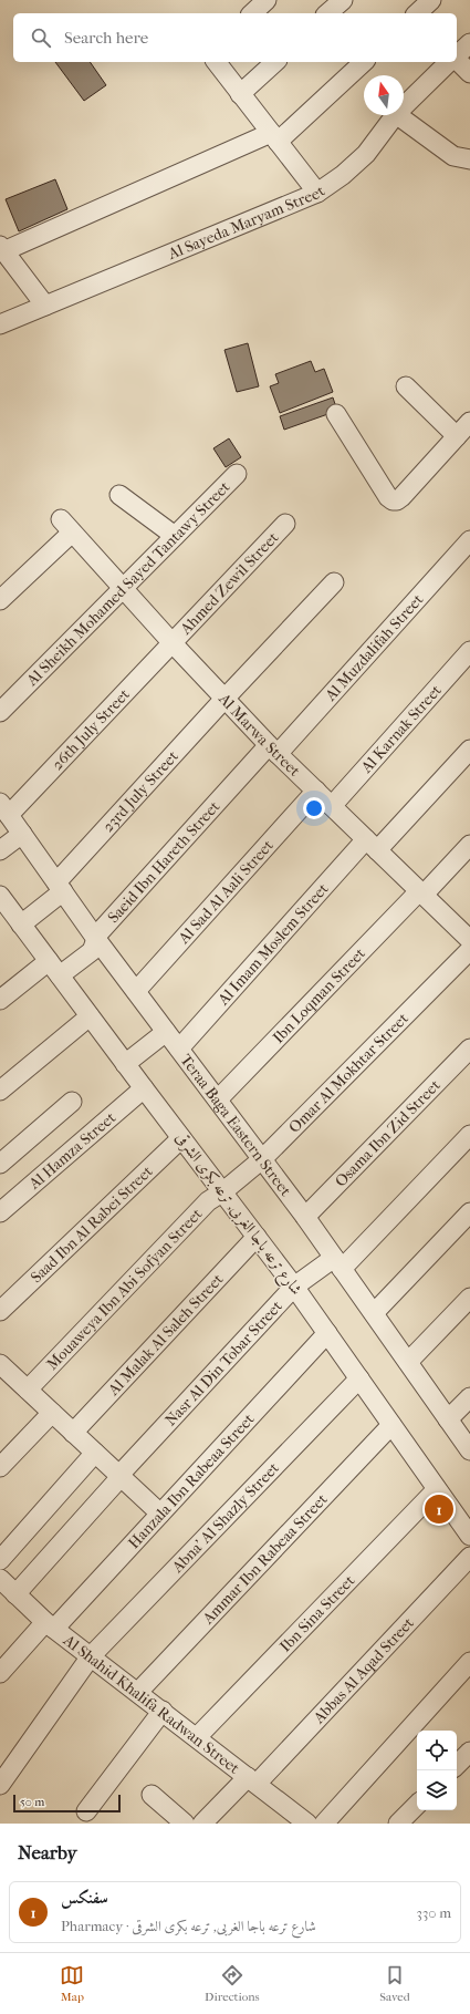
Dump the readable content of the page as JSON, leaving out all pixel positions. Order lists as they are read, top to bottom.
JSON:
{
  "streets": {
    "street": [
      "Al Sayeda Maryam Street",
      "Al Sheikh Mohamed Sayed Tantawy Street",
      "Ahmed Zewil Street",
      "Al Muzdalifah Street",
      "26th July Street",
      "Al Karnak Street",
      "Al Marwa Street",
      "23rd July Street",
      "Saeid Ibn Hareth Street",
      "Al Sad Al Aali Street",
      "Al Imam Moslem Street",
      "Ibn Loqman Street",
      "Omar Al Mokhtar Street",
      "Teraa Baga Eastern Street",
      "Osama Ibn Zid Street",
      "Al Hamza Street",
      "شارع ترعه باجا الغربى, ترعه بكرى الشرقى",
      "Saad Ibn Al Rabei Street",
      "Mouaweya Ibn Abi Sofyan Street",
      "Al Malak Al Saleh Street",
      "Nasr Al Din Tobar Street",
      "Hanzala Ibn Rabeaa Street",
      "Abna' Al Shazly Street",
      "Ammar Ibn Rabeaa Street",
      "Ibn Sina Street",
      "Abbas Al Aqad Street",
      "Al Shahid Khalifa Radwan Street"
    ]
  },
  "crossings": [
    ["Al Sheikh Mohamed Sayed Tantawy Street", "Al Marwa Street"],
    ["Ahmed Zewil Street", "26th July Street"],
    ["Ahmed Zewil Street", "Al Marwa Street"],
    ["Al Muzdalifah Street", "Al Marwa Street"],
    ["Al Muzdalifah Street", "Saeid Ibn Hareth Street"],
    ["26th July Street", "Al Marwa Street"],
    ["26th July Street", "Teraa Baga Eastern Street"],
    ["Al Karnak Street", "Al Marwa Street"],
    ["Al Marwa Street", "23rd July Street"],
    ["Al Marwa Street", "Saeid Ibn Hareth Street"],
    ["Al Marwa Street", "Al Sad Al Aali Street"],
    ["Al Marwa Street", "Al Imam Moslem Street"],
    ["Al Marwa Street", "Ibn Loqman Street"],
    ["Al Marwa Street", "Omar Al Mokhtar Street"],
    ["23rd July Street", "Teraa Baga Eastern Street"],
    ["23rd July Street", "شارع ترعه باجا الغربى, ترعه بكرى الشرقى"],
    ["Saeid Ibn Hareth Street", "Teraa Baga Eastern Street"],
    ["Saeid Ibn Hareth Street", "شارع ترعه باجا الغربى, ترعه بكرى الشرقى"],
    ["Al Sad Al Aali Street", "Teraa Baga Eastern Street"],
    ["Al Imam Moslem Street", "Teraa Baga Eastern Street"],
    ["Ibn Loqman Street", "Teraa Baga Eastern Street"],
    ["Omar Al Mokhtar Street", "Teraa Baga Eastern Street"],
    ["Omar Al Mokhtar Street", "شارع ترعه باجا الغربى, ترعه بكرى الشرقى"],
    ["Omar Al Mokhtar Street", "Mouaweya Ibn Abi Sofyan Street"],
    ["Teraa Baga Eastern Street", "Osama Ibn Zid Street"],
    ["Teraa Baga Eastern Street", "Nasr Al Din Tobar Street"],
    ["Al Hamza Street", "شارع ترعه باجا الغربى, ترعه بكرى الشرقى"],
    ["شارع ترعه باجا الغربى, ترعه بكرى الشرقى", "Saad Ibn Al Rabei Street"],
    ["شارع ترعه باجا الغربى, ترعه بكرى الشرقى", "Mouaweya Ibn Abi Sofyan Street"],
    ["شارع ترعه باجا الغربى, ترعه بكرى الشرقى", "Al Malak Al Saleh Street"],
    ["شارع ترعه باجا الغربى, ترعه بكرى الشرقى", "Nasr Al Din Tobar Street"],
    ["شارع ترعه باجا الغربى, ترعه بكرى الشرقى", "Hanzala Ibn Rabeaa Street"],
    ["شارع ترعه باجا الغربى, ترعه بكرى الشرقى", "Abna' Al Shazly Street"],
    ["شارع ترعه باجا الغربى, ترعه بكرى الشرقى", "Ammar Ibn Rabeaa Street"],
    ["شارع ترعه باجا الغربى, ترعه بكرى الشرقى", "Ibn Sina Street"],
    ["Nasr Al Din Tobar Street", "Al Shahid Khalifa Radwan Street"],
    ["Hanzala Ibn Rabeaa Street", "Al Shahid Khalifa Radwan Street"],
    ["Abna' Al Shazly Street", "Al Shahid Khalifa Radwan Street"],
    ["Ammar Ibn Rabeaa Street", "Al Shahid Khalifa Radwan Street"],
    ["Ibn Sina Street", "Al Shahid Khalifa Radwan Street"],
    ["Abbas Al Aqad Street", "Al Shahid Khalifa Radwan Street"]
  ],
  "scale_bar": "50 m",
  "north": "top",
  "page": {
    "search": "Search here",
    "pins": "1",
    "scale": "50 m",
    "heading": "Nearby",
    "list": [
      {
        "mark": "1",
        "name": "سفنكس",
        "note": "Pharmacy · شارع ترعه باجا الغربى, ترعه بكرى الشرقى",
        "value": "330 m"
      }
    ],
    "nav": ["Map", "Directions", "Saved"]
  }
}
